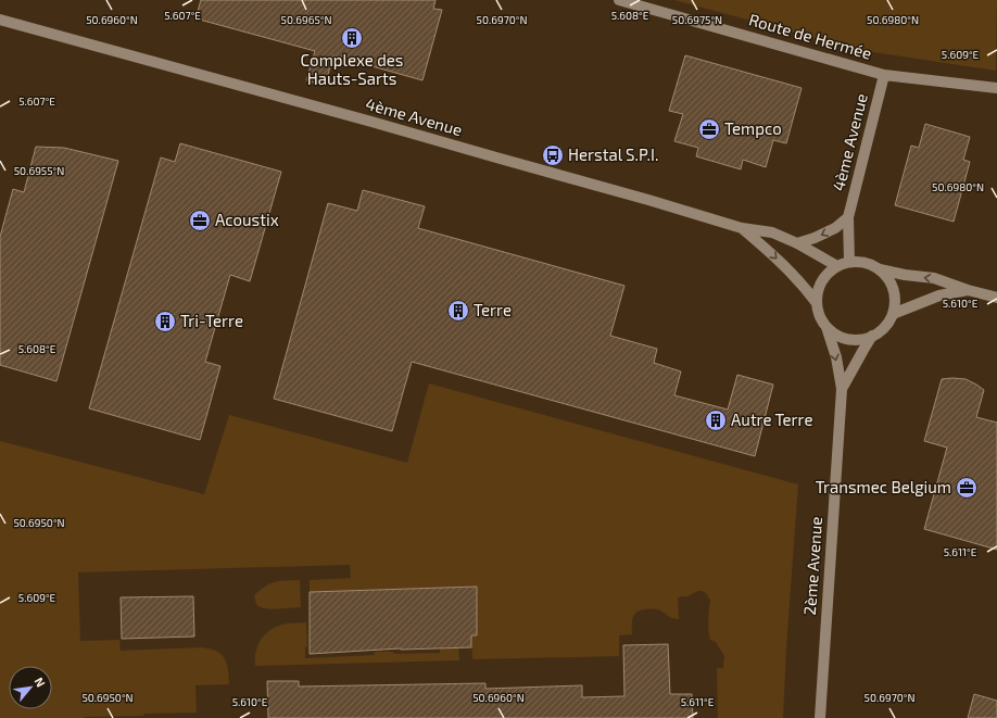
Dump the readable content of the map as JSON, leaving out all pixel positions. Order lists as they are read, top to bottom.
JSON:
{
  "streets": {
    "street": ["Route de Hermée", "4ème Avenue", "2ème Avenue"]
  },
  "crossings": [
    ["Route de Hermée", "4ème Avenue"],
    ["4ème Avenue", "2ème Avenue"]
  ],
  "places": {
    "building": [
      "Complexe des Hauts-Sarts",
      "Terre",
      "Tri-Terre",
      "Autre Terre"
    ],
    "office": ["Tempco", "Acoustix", "Transmec Belgium"],
    "bus stop": ["Herstal S.P.I."]
  },
  "north": "top right",
  "coordinates": [
    "5.607°E",
    "5.608°E",
    "50.6960°N",
    "50.6965°N",
    "50.6970°N",
    "50.6975°N",
    "50.6980°N",
    "5.609°E",
    "50.6955°N",
    "5.610°E",
    "50.6950°N",
    "5.611°E"
  ]
}
